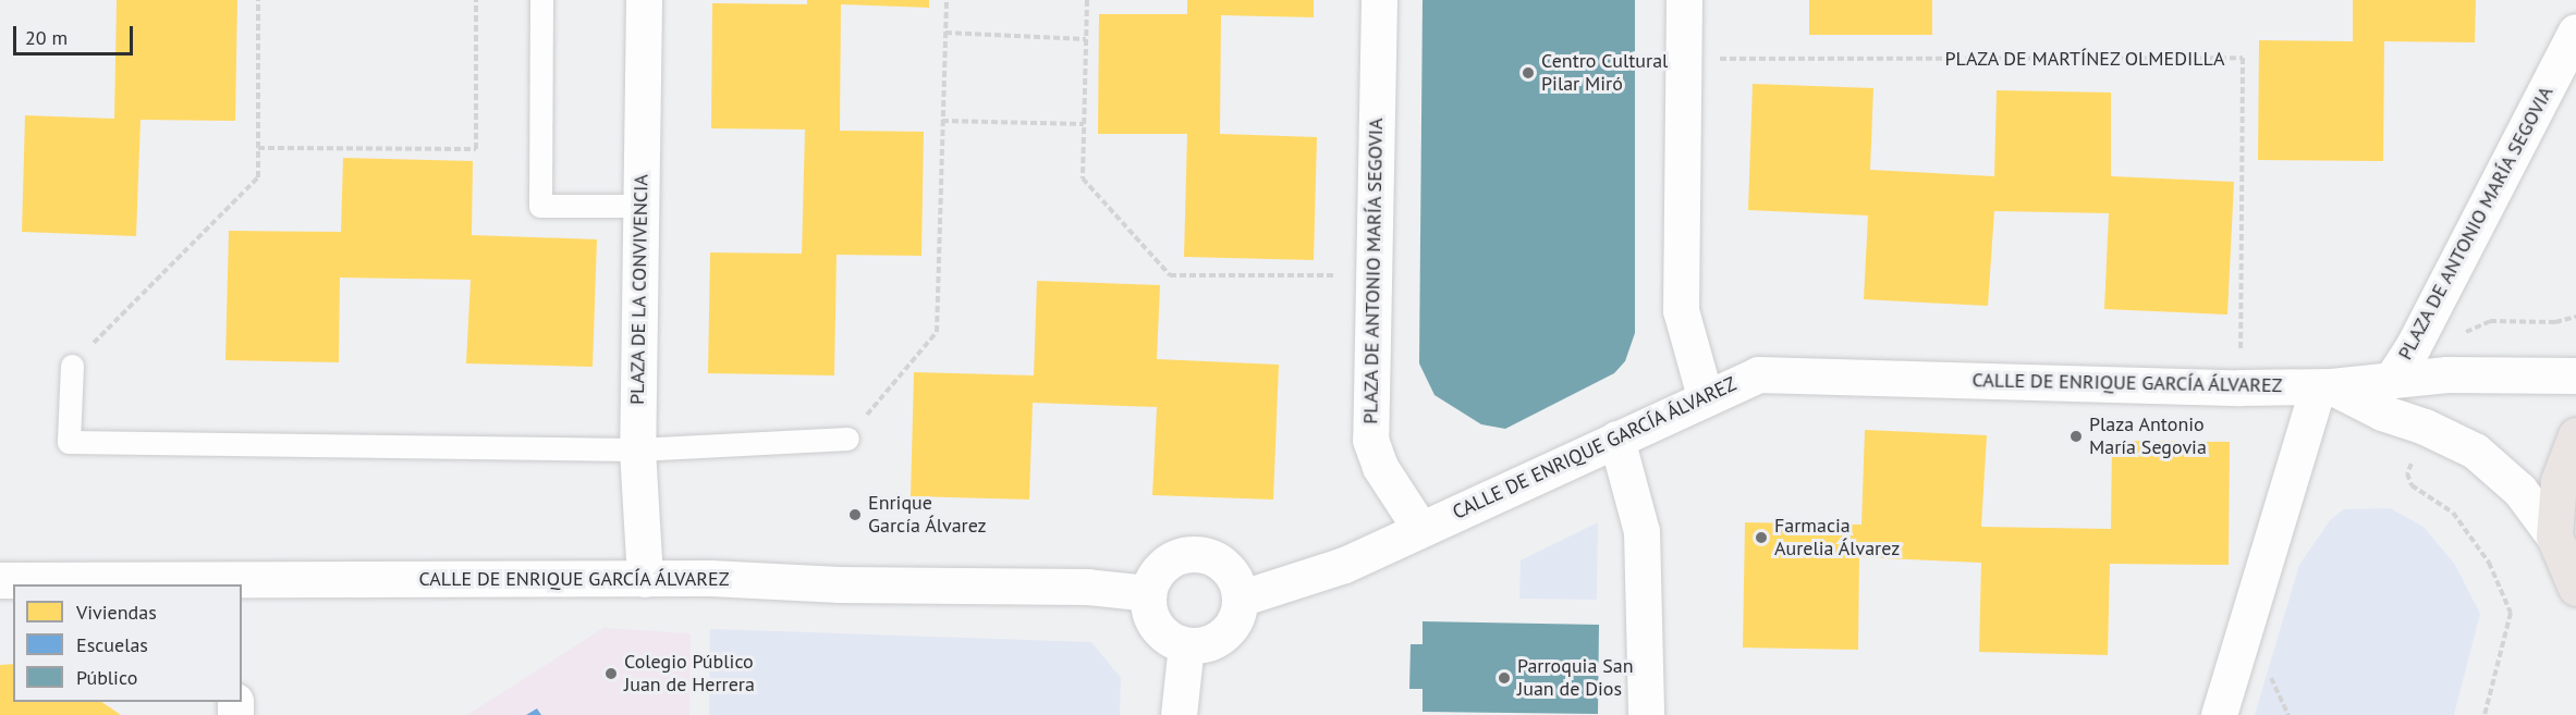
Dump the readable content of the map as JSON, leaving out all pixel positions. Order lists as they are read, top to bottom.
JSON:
{
  "streets": {
    "street": ["PLAZA DE ANTONIO MARÍA SEGOVIA", "PLAZA DE LA CONVIVENCIA", "CALLE DE ENRIQUE GARCÍA ÁLVAREZ"],
    "path": ["PLAZA DE MARTÍNEZ OLMEDILLA"]
  },
  "crossings": [
    ["PLAZA DE MARTÍNEZ OLMEDILLA", "CALLE DE ENRIQUE GARCÍA ÁLVAREZ"],
    ["PLAZA DE ANTONIO MARÍA SEGOVIA", "CALLE DE ENRIQUE GARCÍA ÁLVAREZ"],
    ["PLAZA DE LA CONVIVENCIA", "CALLE DE ENRIQUE GARCÍA ÁLVAREZ"]
  ],
  "places": [
    "Centro Cultural Pilar Miró",
    "Plaza Antonio María Segovia",
    "Enrique García Álvarez",
    "Farmacia Aurelia Álvarez",
    "Colegio Público Juan de Herrera",
    "Parroquia San Juan de Dios"
  ],
  "legend": ["Viviendas", "Escuelas", "Público"],
  "scale_bar": "20 m"
}
